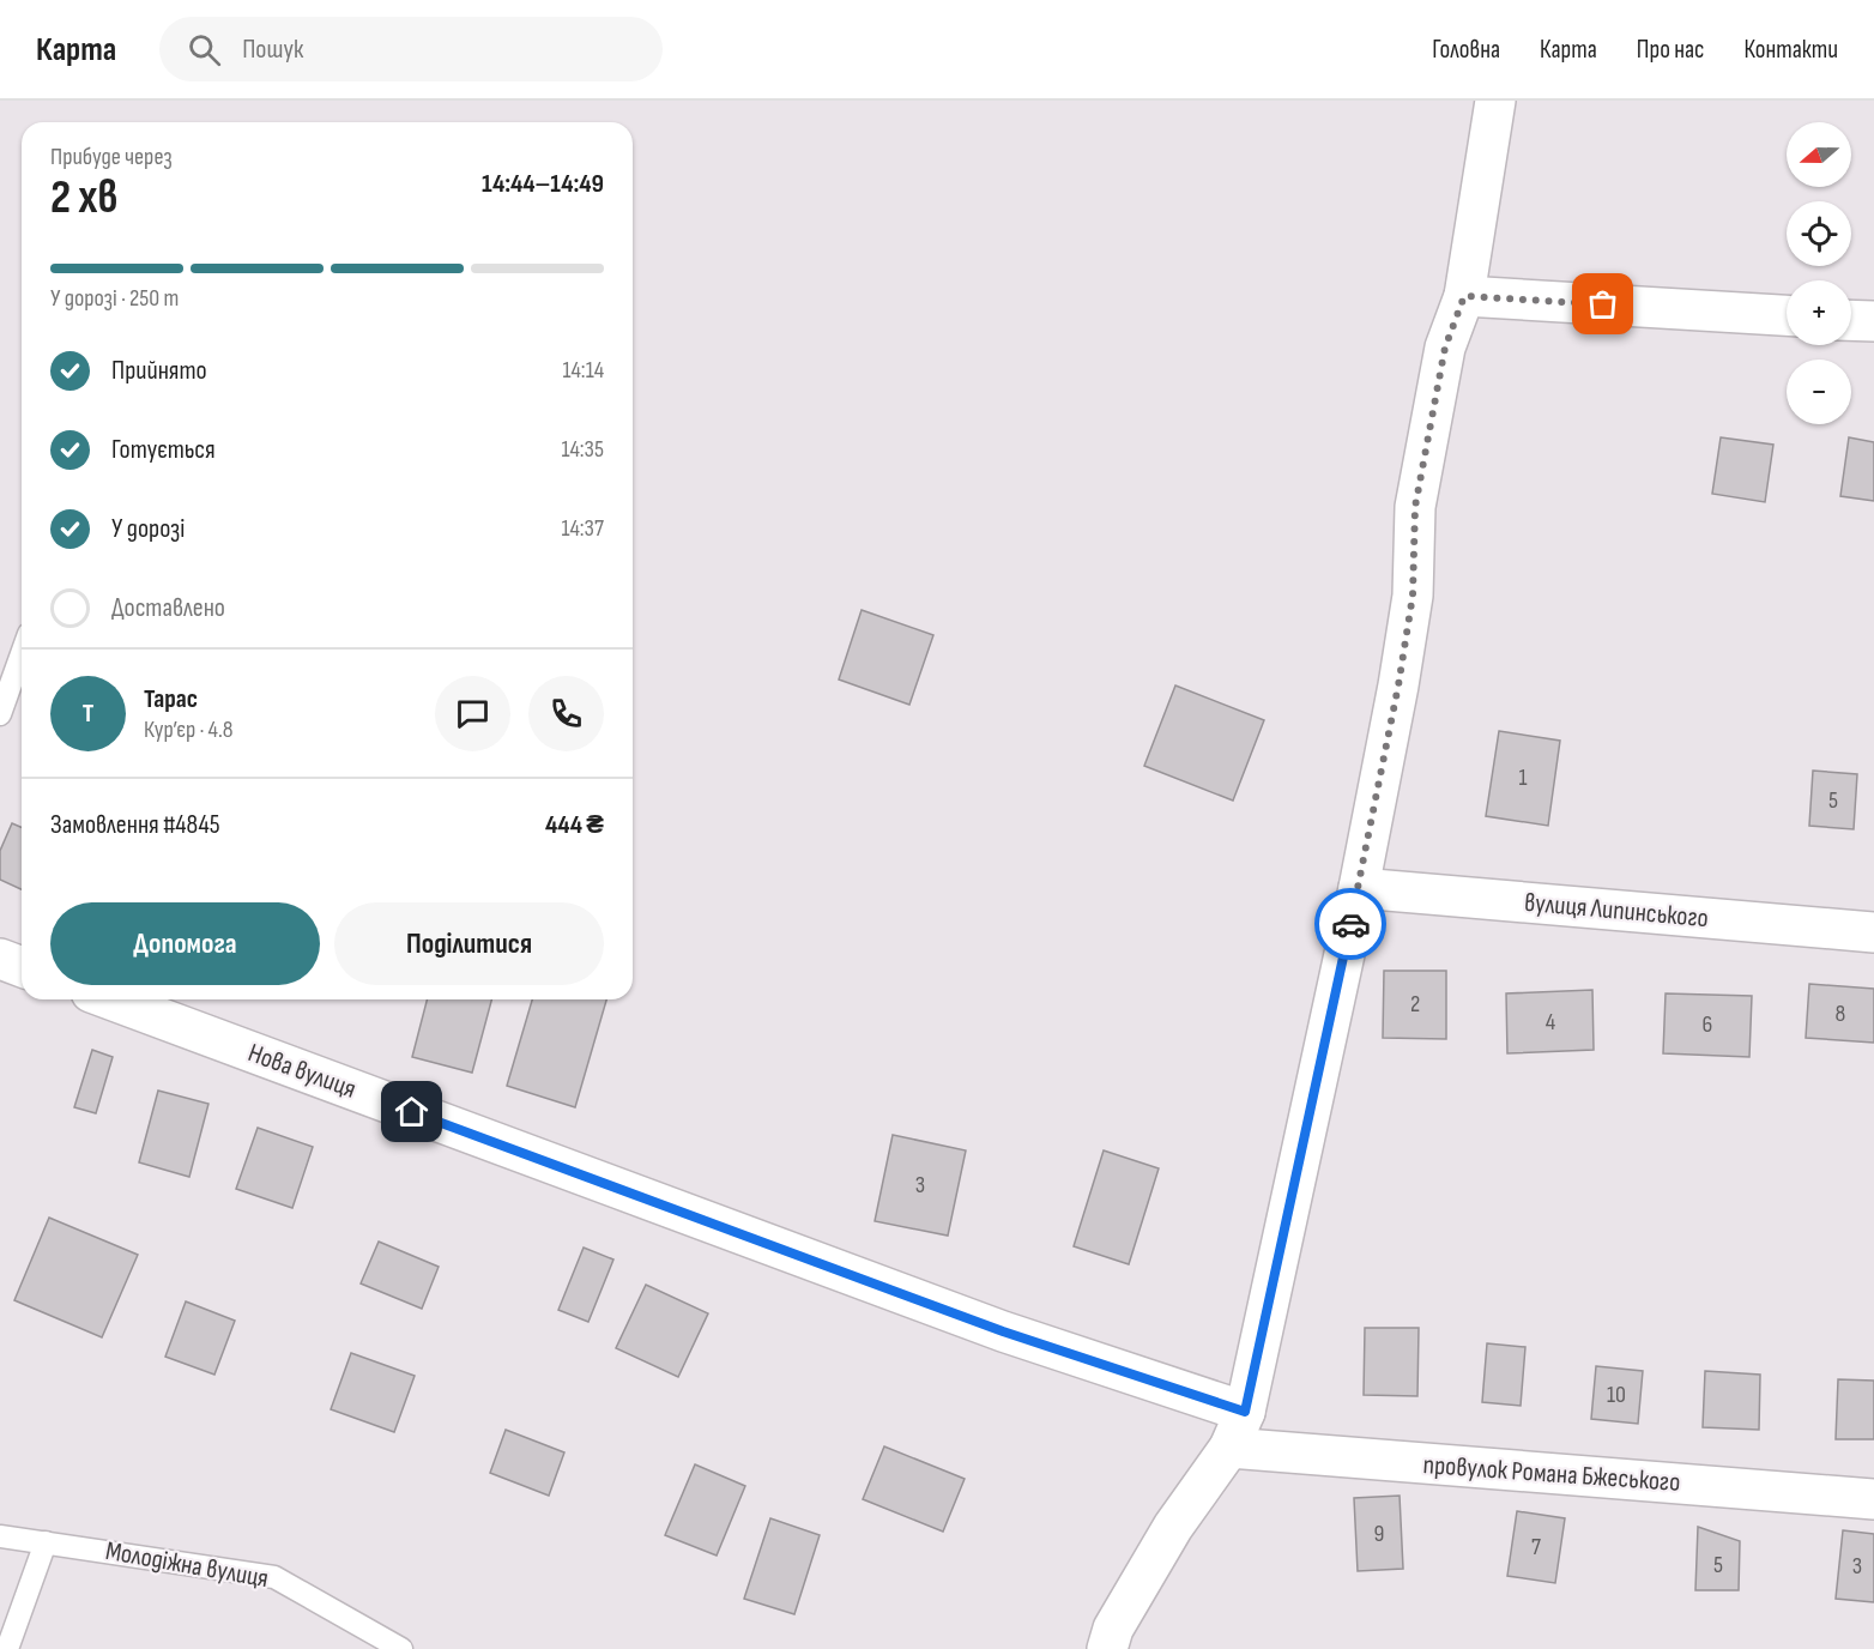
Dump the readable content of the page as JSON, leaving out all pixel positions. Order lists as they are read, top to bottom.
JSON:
{
  "streets": {
    "street": ["вулиця Липинського", "Нова вулиця", "провулок Романа Бжеського"],
    "lane": ["Молодіжна вулиця"]
  },
  "house_numbers": [
    "1",
    "5",
    "2",
    "8",
    "4",
    "6",
    "3",
    "10",
    "9",
    "7",
    "5",
    "3"
  ],
  "north": "left",
  "page": {
    "header": "Карта",
    "search": "Пошук",
    "nav": [
      "Головна",
      "Карта",
      "Про нас",
      "Контакти"
    ],
    "map_buttons": ["+", "−"],
    "heading": ["2 хв", "Прибуде через", "14:44–14:49"],
    "panel": [
      "Тарас",
      "Кур’єр · 4.8",
      "Замовлення #4845",
      "444 ₴"
    ],
    "bar": "У дорозі · 250 m",
    "list": [
      ["Прийнято", "14:14"],
      ["Готується", "14:35"],
      ["У дорозі", "14:37"],
      "Доставлено"
    ],
    "round": "Т",
    "buttons": ["Допомога", "Поділитися"]
  }
}
